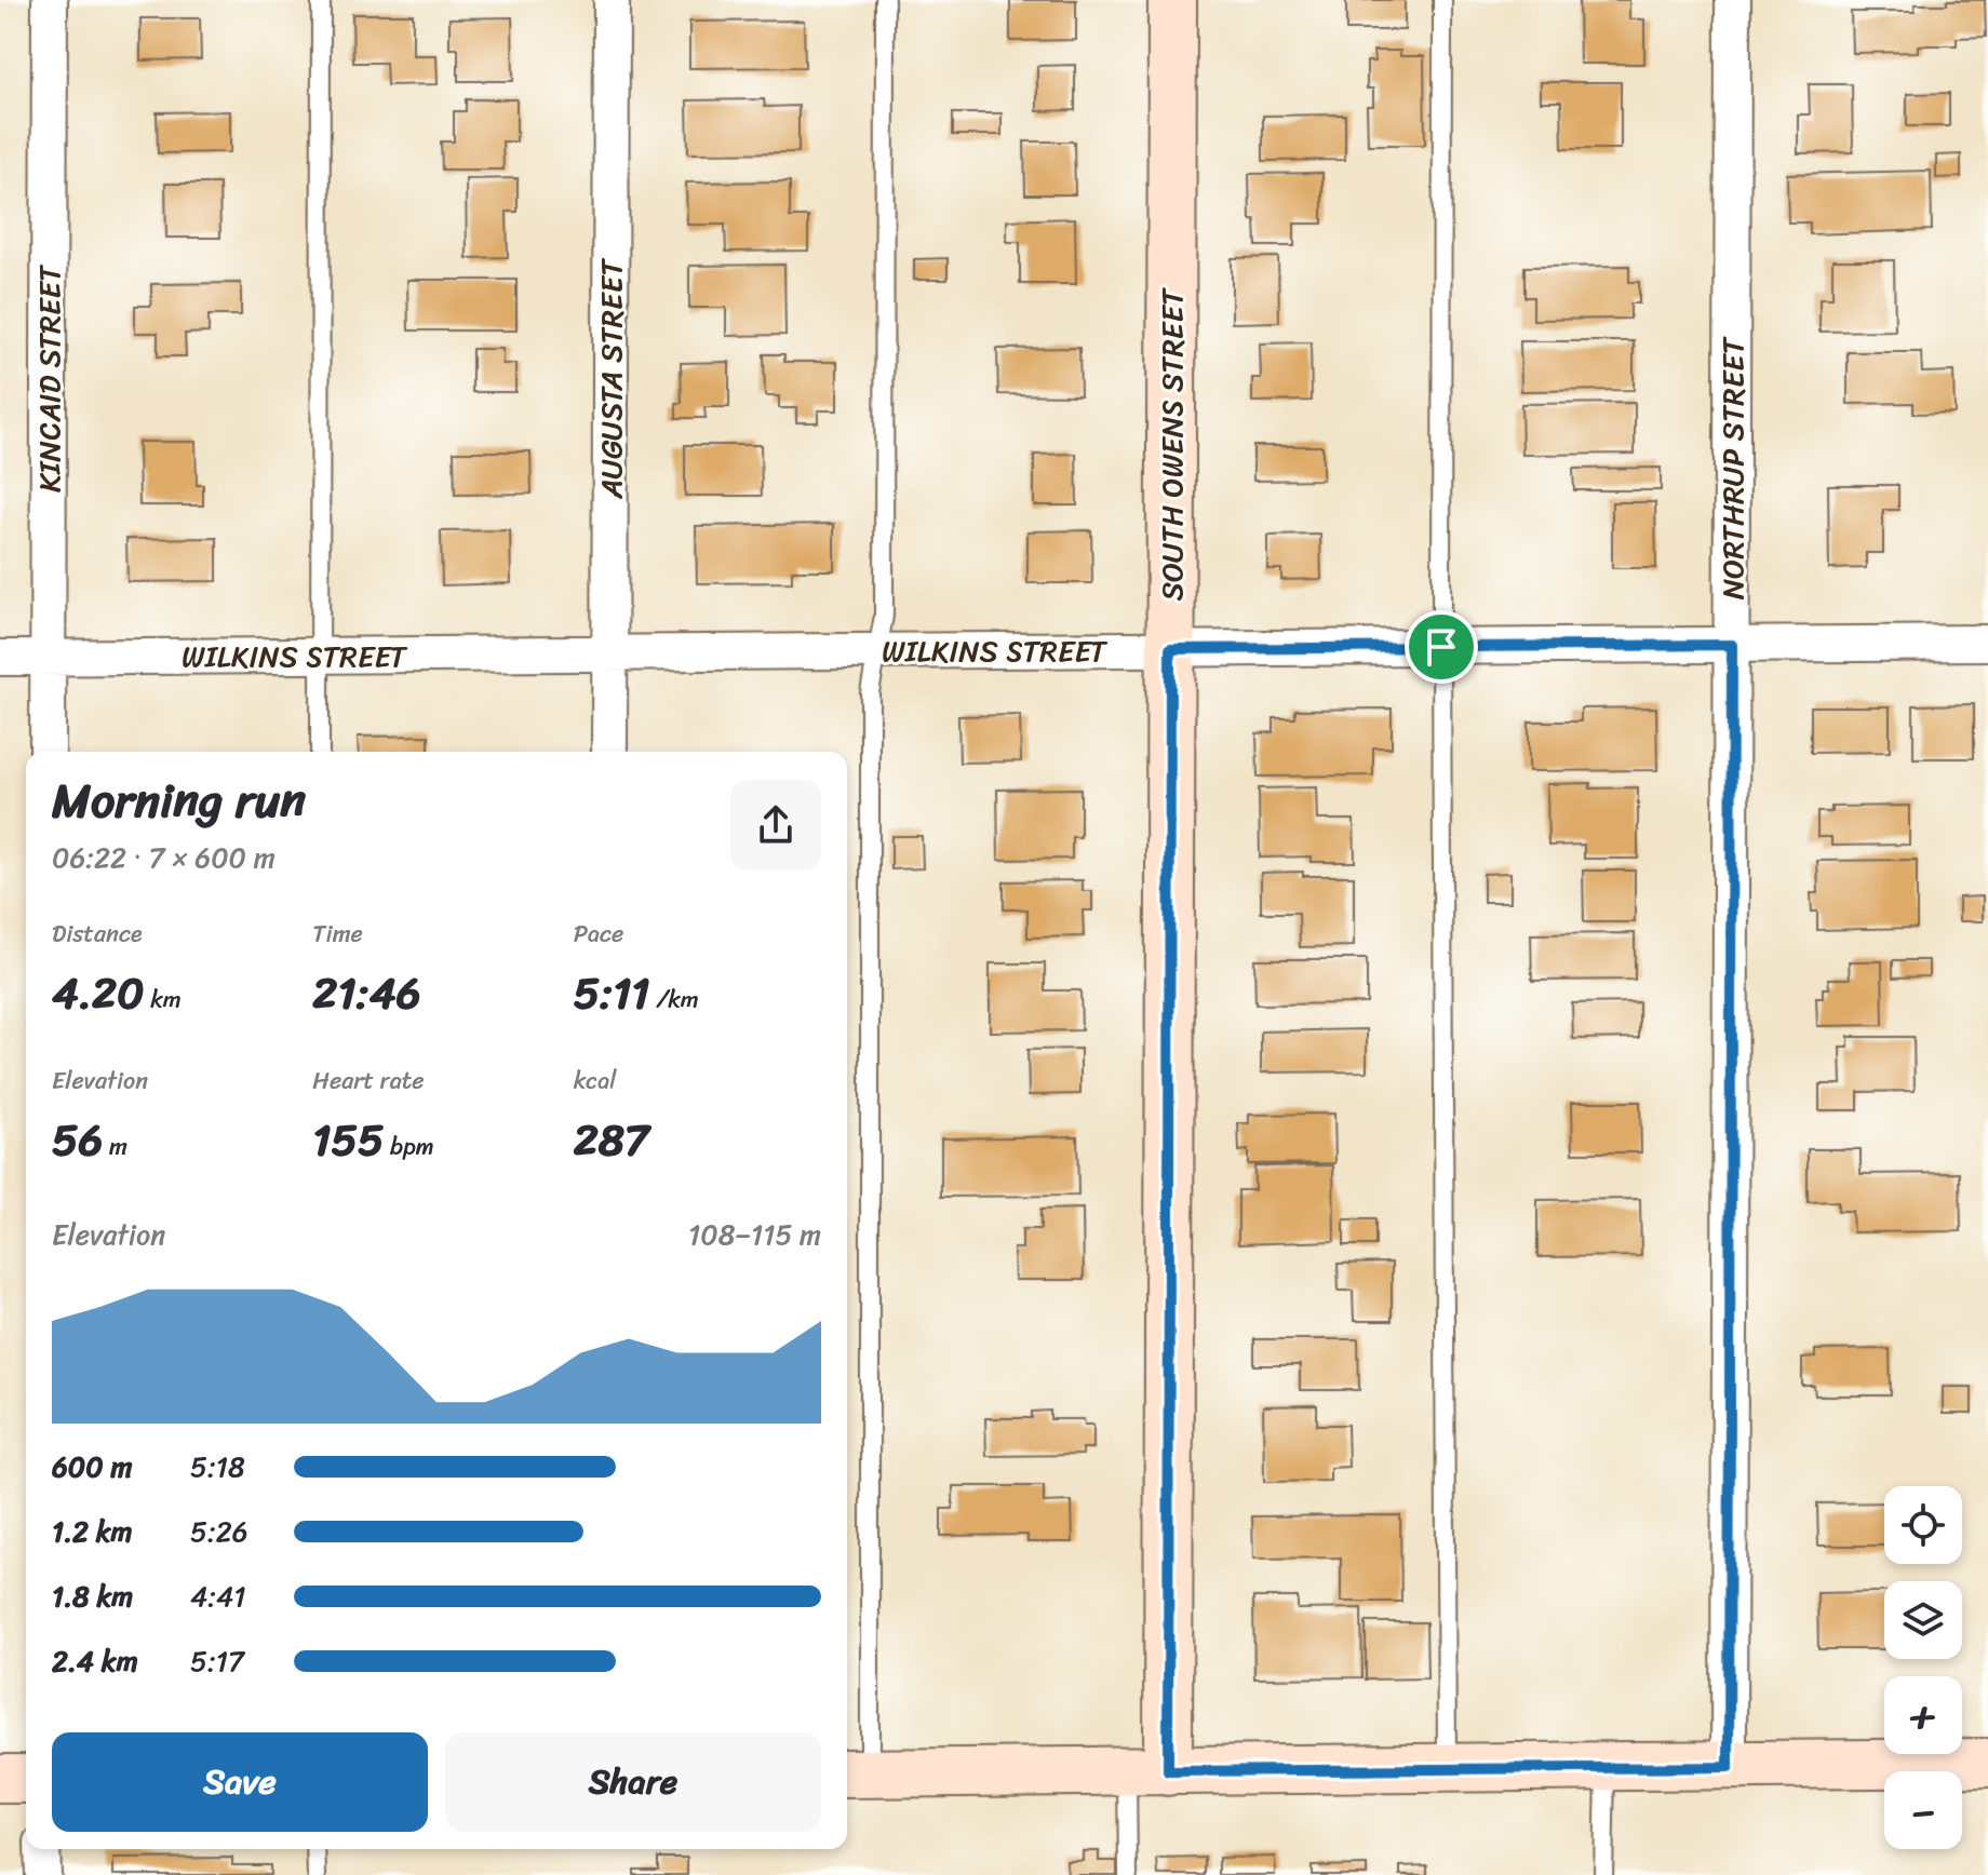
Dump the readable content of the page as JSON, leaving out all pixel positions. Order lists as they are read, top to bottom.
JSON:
{
  "streets": {
    "street": [
      "KINCAID STREET",
      "AUGUSTA STREET",
      "SOUTH OWENS STREET",
      "NORTHRUP STREET",
      "WILKINS STREET"
    ]
  },
  "crossings": [
    ["KINCAID STREET", "WILKINS STREET"],
    ["AUGUSTA STREET", "WILKINS STREET"],
    ["SOUTH OWENS STREET", "WILKINS STREET"],
    ["NORTHRUP STREET", "WILKINS STREET"]
  ],
  "page": {
    "heading": ["Morning run", "06:22 · 7 × 600 m"],
    "stats": [
      ["Distance", "4.20 km"],
      ["Time", "21:46"],
      ["Pace", "5:11 /km"],
      ["Elevation", "56 m"],
      ["Heart rate", "155 bpm"],
      ["kcal", "287"]
    ],
    "chart": ["Elevation", "108–115 m"],
    "list": [
      {
        "name": "600 m",
        "note": "5:18"
      },
      {
        "name": "1.2 km",
        "note": "5:26"
      },
      {
        "name": "1.8 km",
        "note": "4:41"
      },
      {
        "name": "2.4 km",
        "note": "5:17"
      }
    ],
    "map_buttons": ["+", "−"],
    "buttons": ["Save", "Share"]
  }
}
